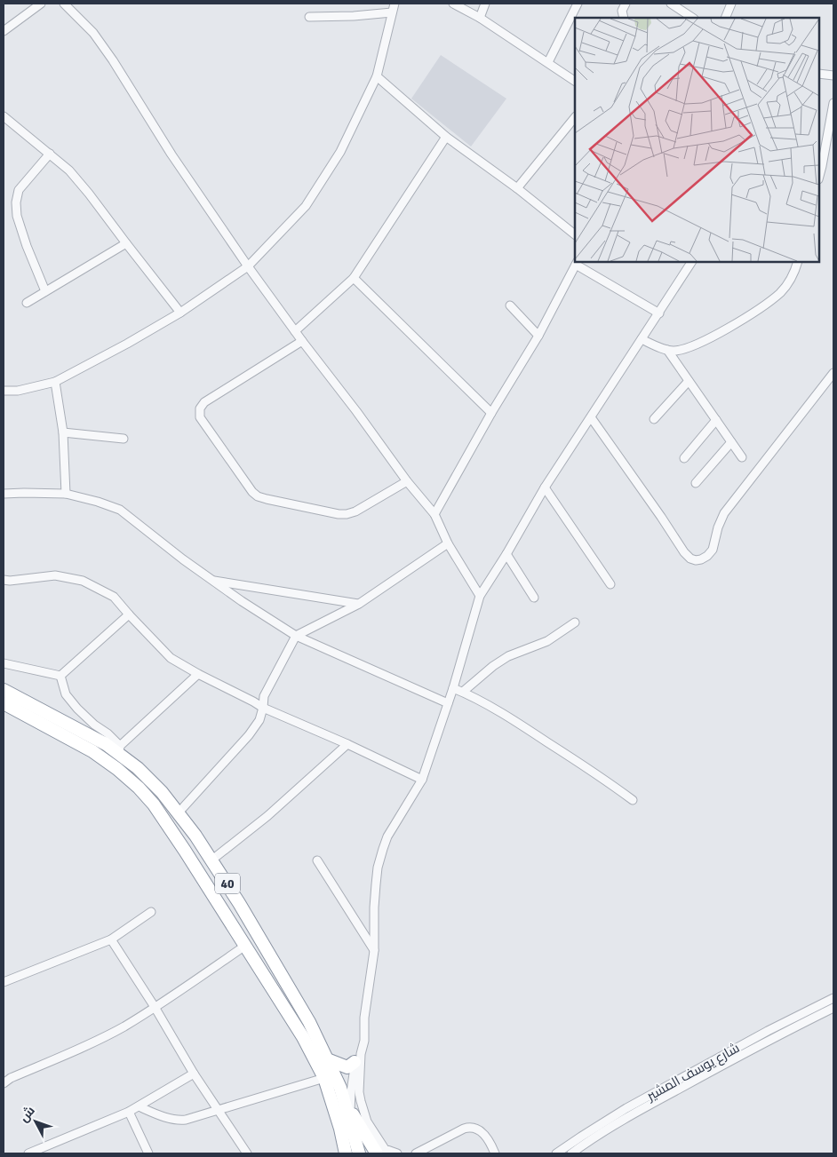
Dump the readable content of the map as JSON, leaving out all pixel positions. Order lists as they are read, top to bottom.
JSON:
{
  "streets": {
    "highway": ["40"],
    "street": ["شارع يوسف المشير"]
  },
  "north": "top left"
}
